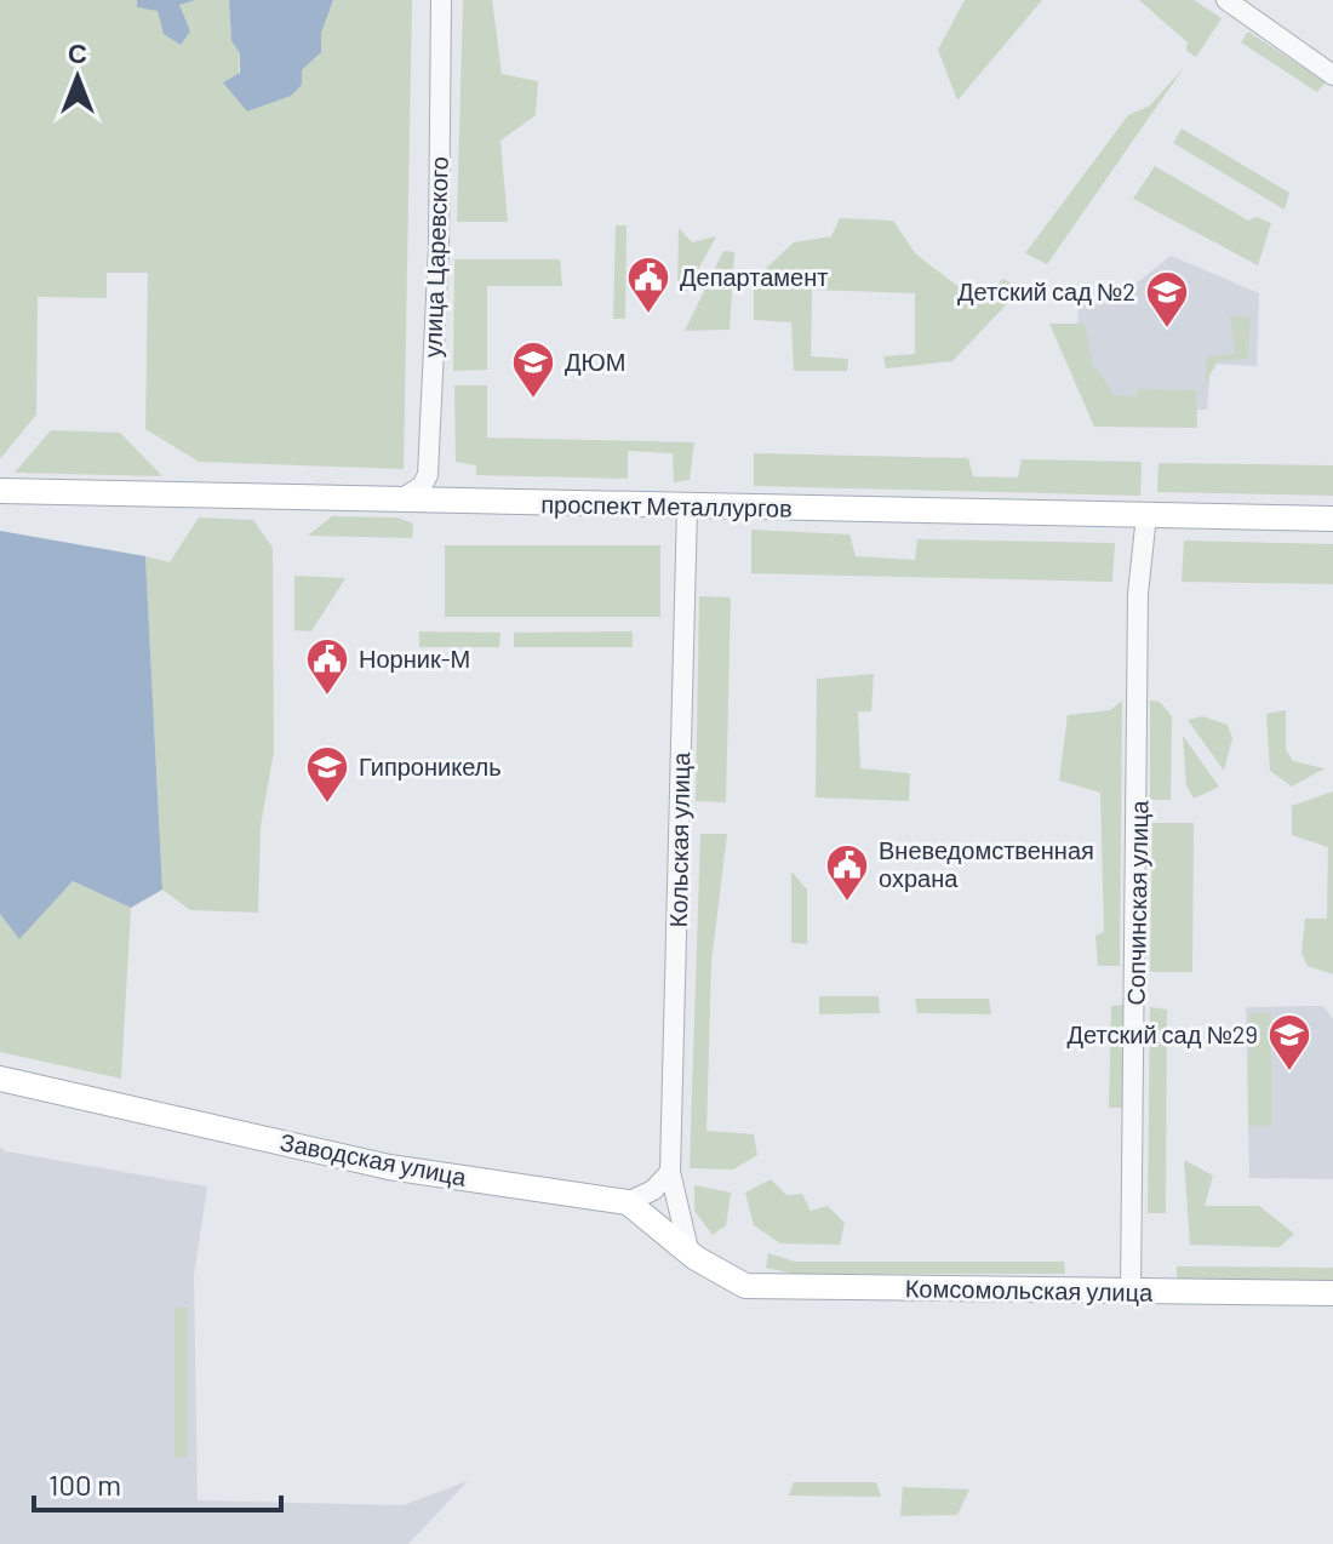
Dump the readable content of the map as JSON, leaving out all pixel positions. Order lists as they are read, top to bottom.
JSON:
{
  "streets": {
    "main road": ["проспект Металлургов", "Заводская улица", "Комсомольская улица"],
    "street": ["улица Царевского", "Кольская улица", "Сопчинская улица"]
  },
  "crossings": [
    ["проспект Металлургов", "Кольская улица"],
    ["проспект Металлургов", "Сопчинская улица"],
    ["Кольская улица", "Комсомольская улица"],
    ["Сопчинская улица", "Комсомольская улица"]
  ],
  "places": {
    "public building": ["Департамент", "Норник-М", "Вневедомственная охрана"],
    "school or university": [
      "Детский сад №2",
      "ДЮМ",
      "Гипроникель",
      "Детский сад №29"
    ]
  },
  "scale_bar": "100 m",
  "north": "top"
}
